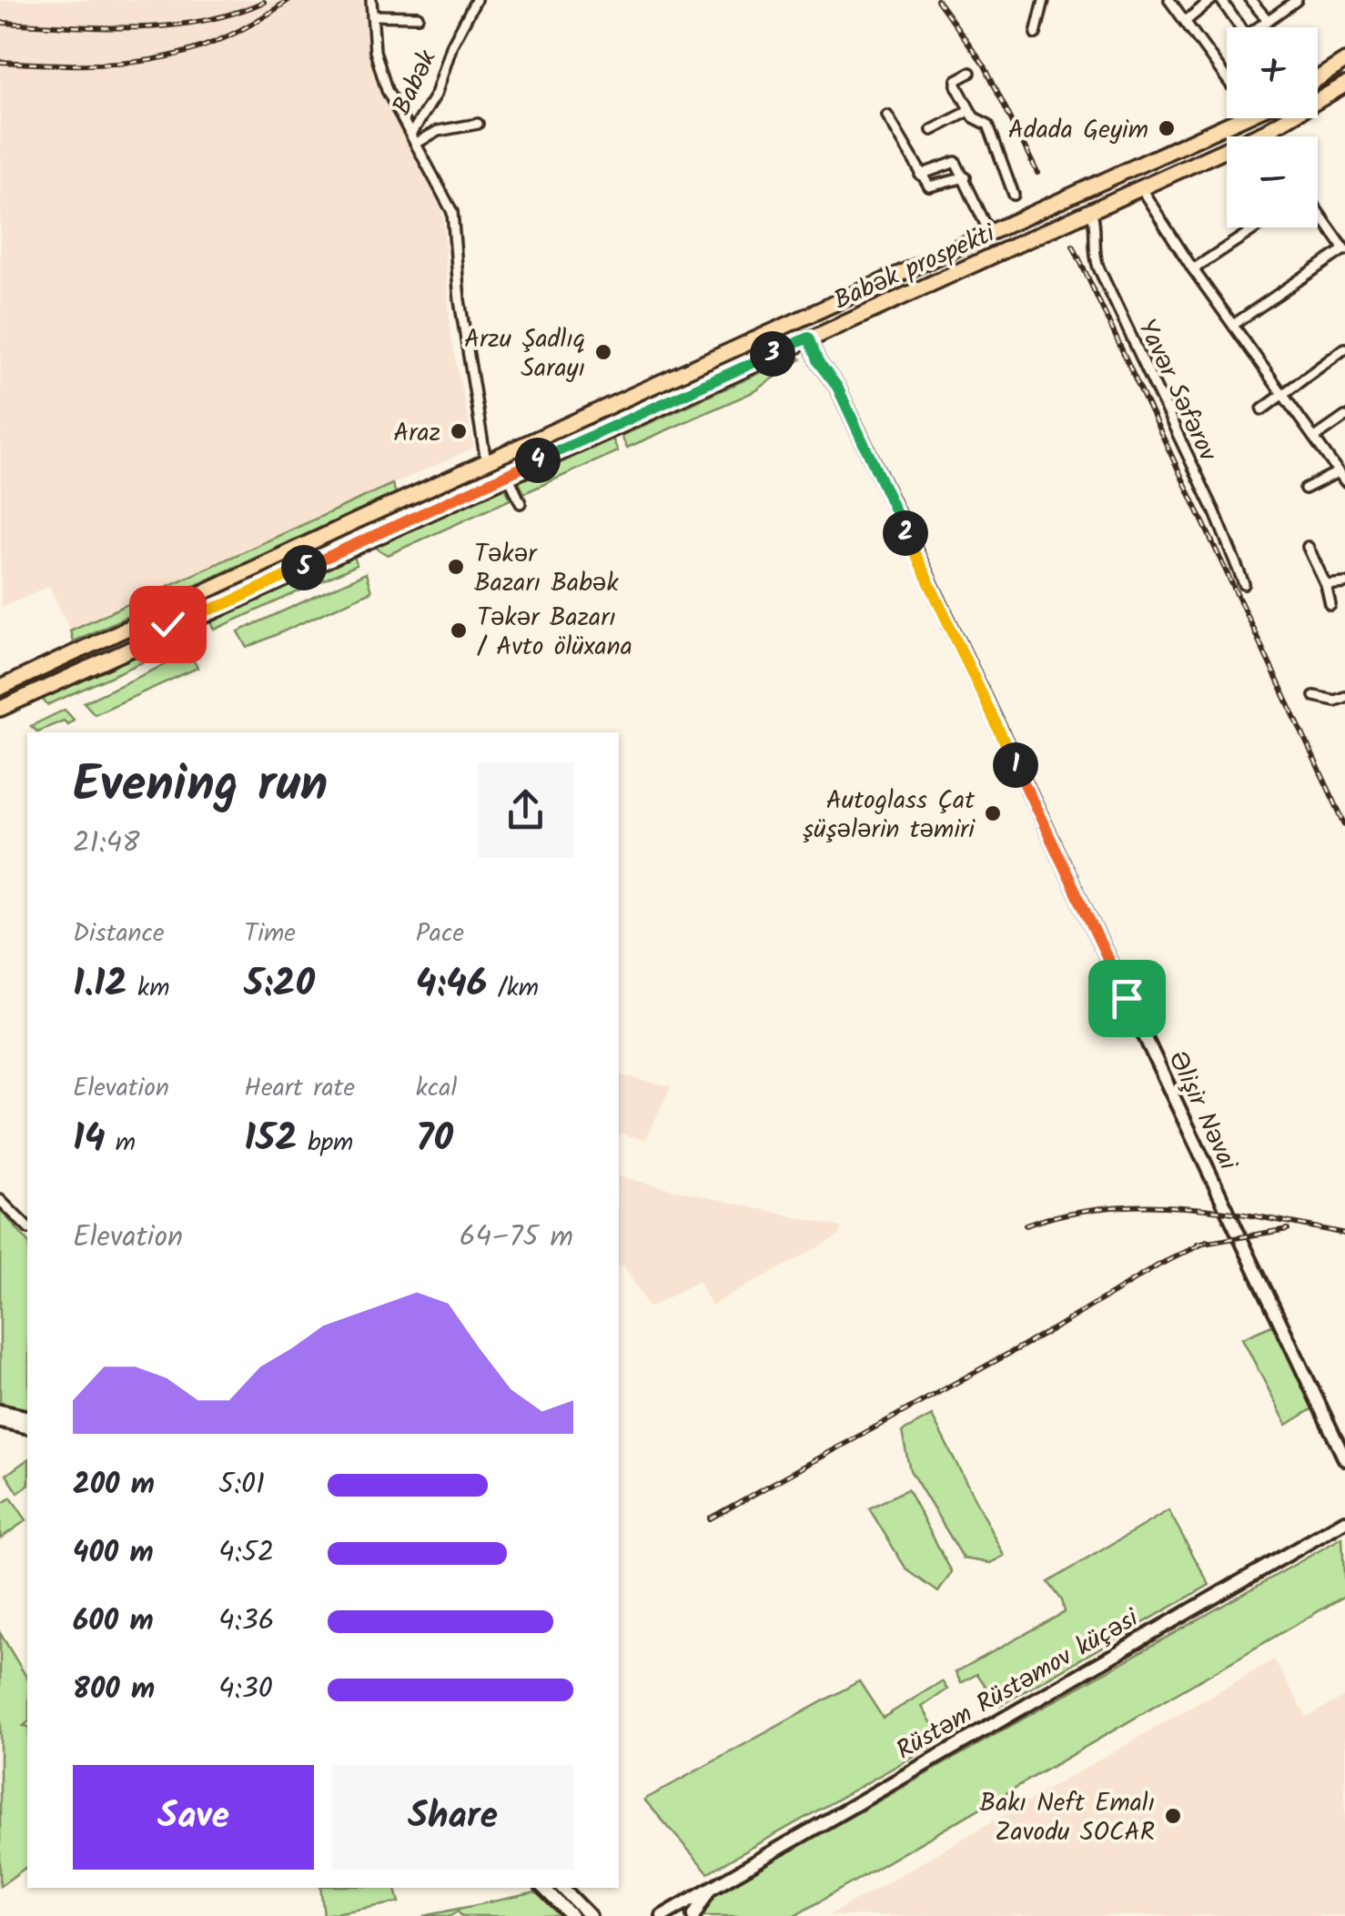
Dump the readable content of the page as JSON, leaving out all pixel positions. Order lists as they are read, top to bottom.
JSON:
{
  "streets": {
    "main road": ["Babək prospekti"],
    "street": [
      "Babək",
      "Yavər Səfərov",
      "Əlişir Nəvai",
      "Rüstəm Rüstəmov küçəsi"
    ]
  },
  "crossings": [
    ["Babək prospekti", "Yavər Səfərov"],
    ["Babək prospekti", "Əlişir Nəvai"]
  ],
  "places": [
    "Adada Geyim",
    "Arzu Şadlıq Sarayı",
    "Araz",
    "Təkər Bazarı Babək",
    "Təkər Bazarı / Avto ölüxana",
    "Autoglass Çat şüşələrin təmiri",
    "Bakı Neft Emalı Zavodu SOCAR"
  ],
  "page": {
    "map_buttons": ["+", "−"],
    "pins": [
      "3",
      "4",
      "2",
      "5",
      "1"
    ],
    "heading": ["Evening run", "21:48"],
    "stats": [
      ["Distance", "1.12 km"],
      ["Time", "5:20"],
      ["Pace", "4:46 /km"],
      ["Elevation", "14 m"],
      ["Heart rate", "152 bpm"],
      ["kcal", "70"]
    ],
    "chart": ["Elevation", "64–75 m"],
    "list": [
      {
        "name": "200 m",
        "note": "5:01"
      },
      {
        "name": "400 m",
        "note": "4:52"
      },
      {
        "name": "600 m",
        "note": "4:36"
      },
      {
        "name": "800 m",
        "note": "4:30"
      }
    ],
    "buttons": ["Save", "Share"]
  }
}
